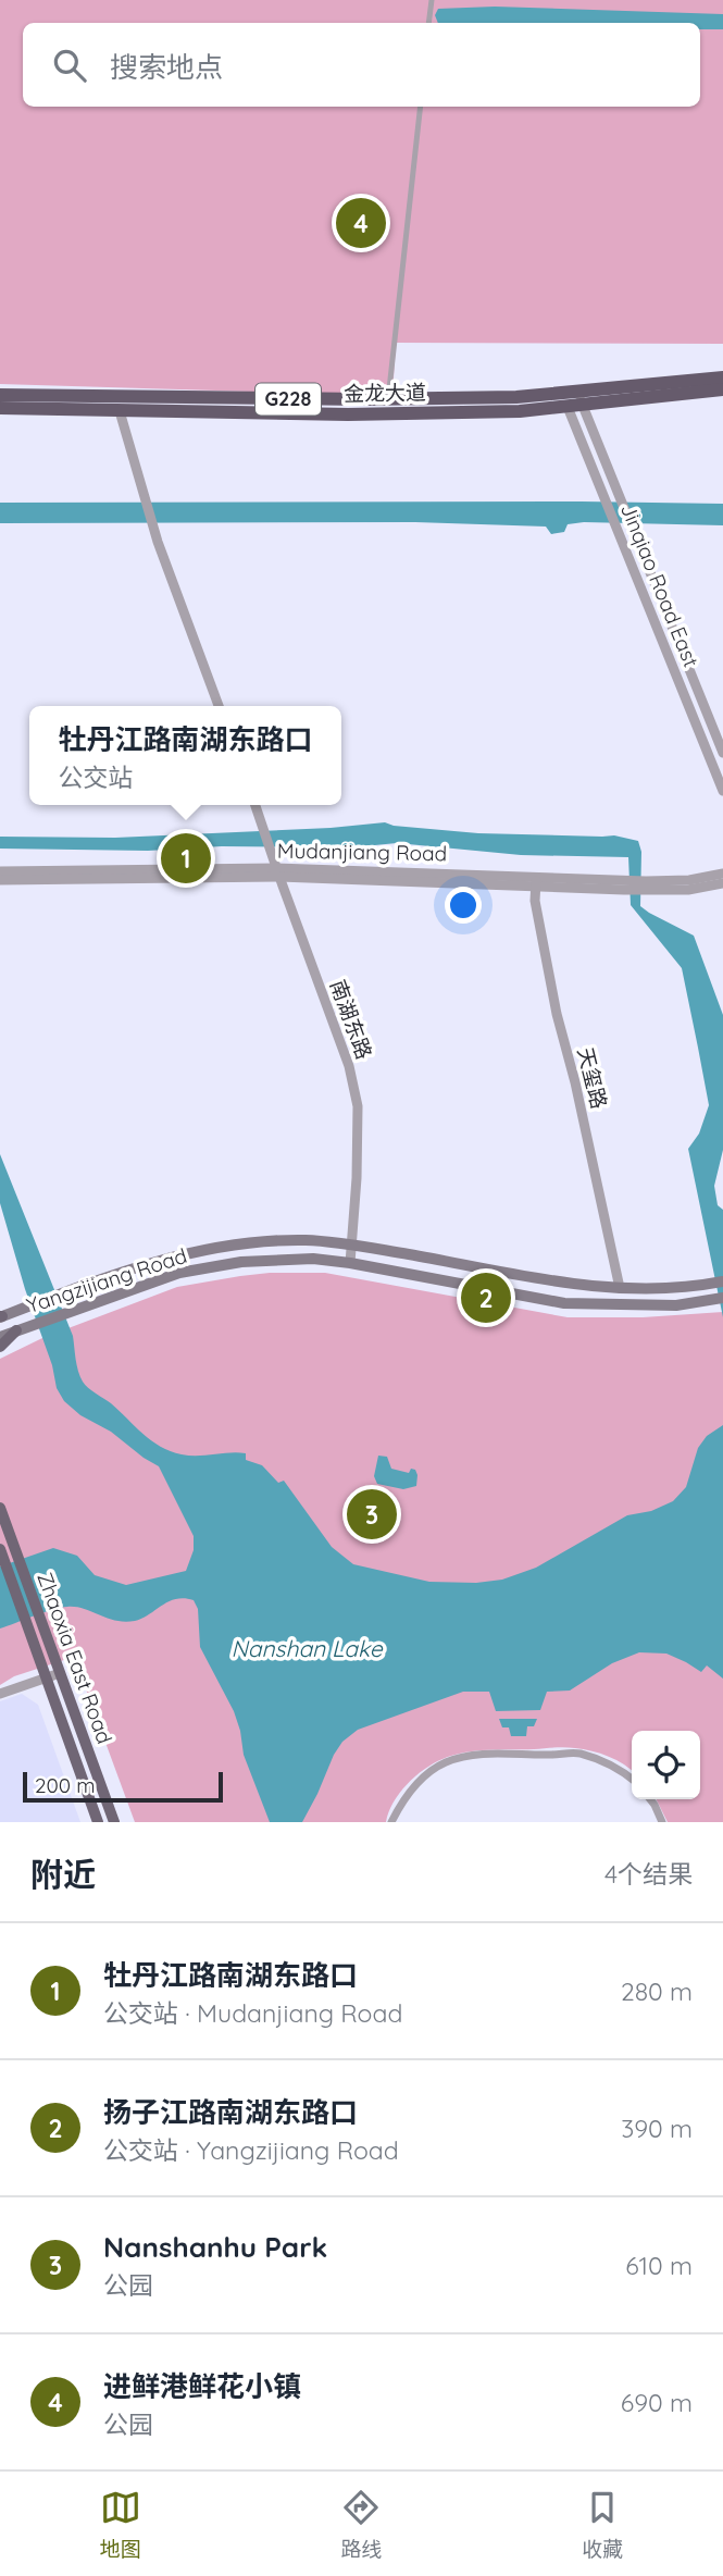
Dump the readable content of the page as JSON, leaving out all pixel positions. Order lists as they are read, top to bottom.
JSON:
{
  "streets": {
    "highway": ["金龙大道", "G228"],
    "main road": ["Yangzijiang Road", "Zhaoxia East Road"],
    "street": [
      "Jinqiao Road East",
      "Mudanjiang Road",
      "南湖东路",
      "天玺路"
    ]
  },
  "crossings": [
    ["金龙大道", "Jinqiao Road East"],
    ["Mudanjiang Road", "南湖东路"],
    ["Mudanjiang Road", "天玺路"],
    ["南湖东路", "Yangzijiang Road"],
    ["天玺路", "Yangzijiang Road"]
  ],
  "water": ["Nanshan Lake"],
  "scale_bar": "200 m",
  "page": {
    "search": "搜索地点",
    "pins": [
      "4",
      "1",
      "2",
      "3"
    ],
    "popup": ["牡丹江路南湖东路口", "公交站"],
    "scale": "200 m",
    "heading": ["附近", "4个结果"],
    "list": [
      {
        "mark": "1",
        "name": "牡丹江路南湖东路口",
        "note": "公交站 · Mudanjiang Road",
        "value": "280 m"
      },
      {
        "mark": "2",
        "name": "扬子江路南湖东路口",
        "note": "公交站 · Yangzijiang Road",
        "value": "390 m"
      },
      {
        "mark": "3",
        "name": "Nanshanhu Park",
        "note": "公园",
        "value": "610 m"
      },
      {
        "mark": "4",
        "name": "进鲜港鲜花小镇",
        "note": "公园",
        "value": "690 m"
      }
    ],
    "nav": ["地图", "路线", "收藏"]
  }
}
